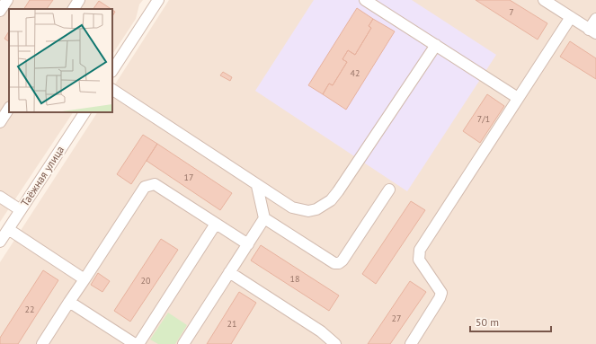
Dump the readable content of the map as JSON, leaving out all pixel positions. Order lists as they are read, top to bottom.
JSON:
{
  "streets": {
    "street": ["Таёжная улица"]
  },
  "house_numbers": [
    "7",
    "42",
    "7/1",
    "17",
    "18",
    "20",
    "22",
    "27",
    "21"
  ],
  "scale_bar": "50 m"
}
